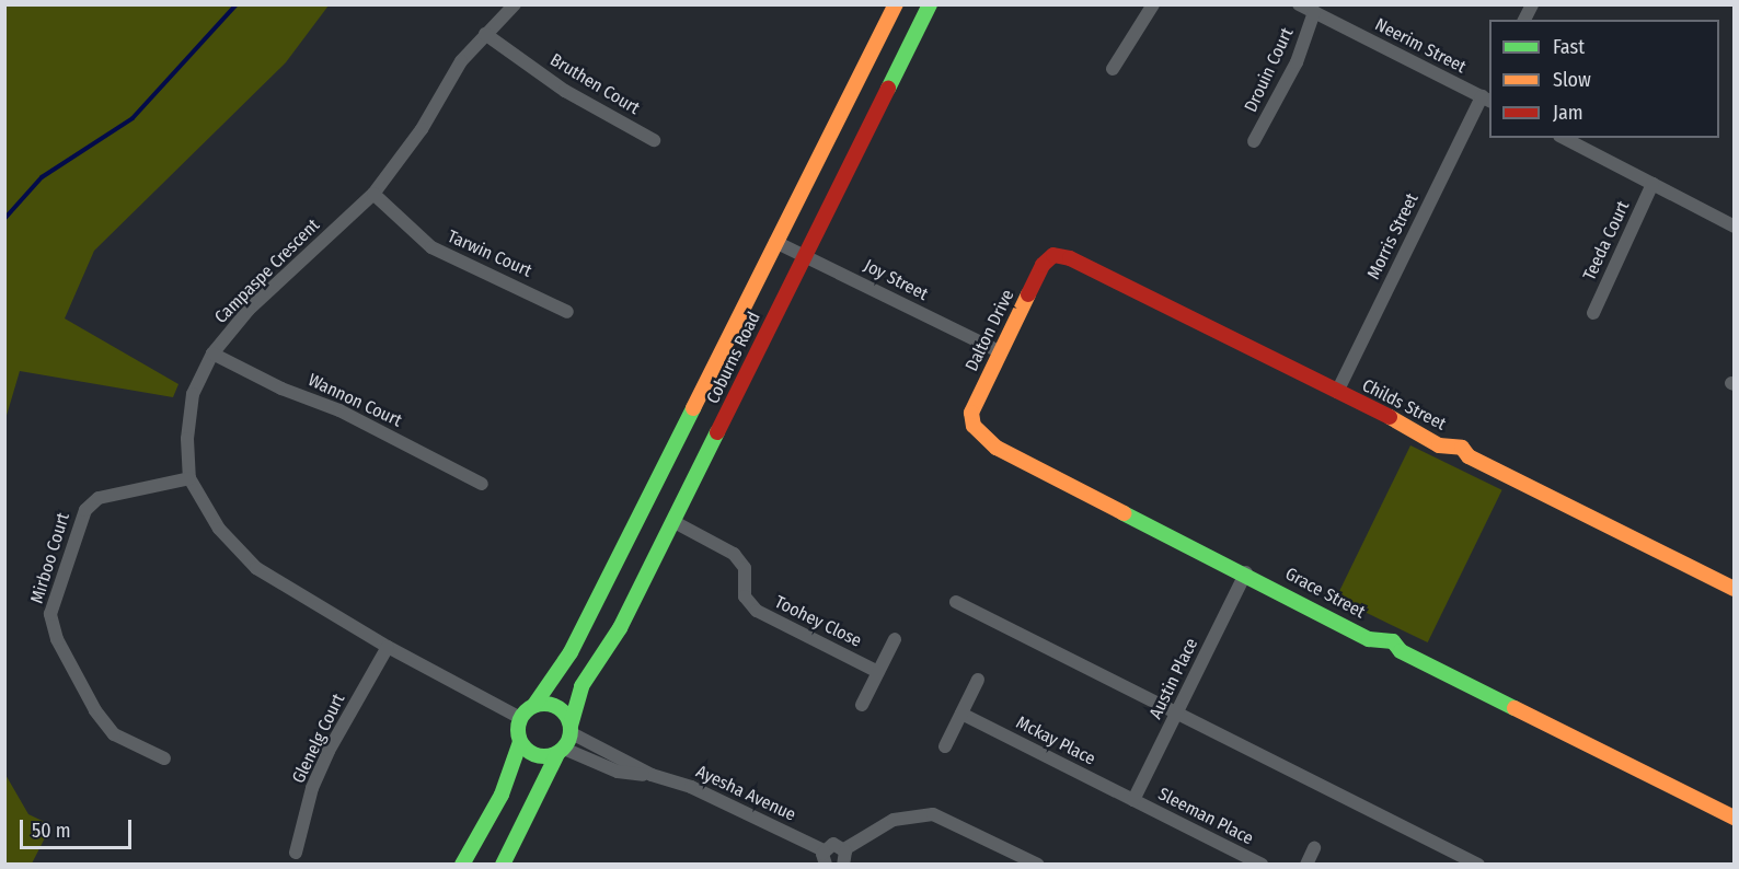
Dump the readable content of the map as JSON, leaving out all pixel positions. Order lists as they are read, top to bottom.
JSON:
{
  "streets": {
    "street": [
      "Neerim Street",
      "Drouin Court",
      "Bruthen Court",
      "Morris Street",
      "Teeda Court",
      "Tarwin Court",
      "Campaspe Crescent",
      "Joy Street",
      "Dalton Drive",
      "Coburns Road",
      "Wannon Court",
      "Childs Street",
      "Mirboo Court",
      "Grace Street",
      "Toohey Close",
      "Austin Place",
      "Glenelg Court",
      "Mckay Place",
      "Ayesha Avenue",
      "Sleeman Place"
    ]
  },
  "crossings": [
    ["Neerim Street", "Drouin Court"],
    ["Neerim Street", "Morris Street"],
    ["Bruthen Court", "Campaspe Crescent"],
    ["Morris Street", "Childs Street"],
    ["Tarwin Court", "Campaspe Crescent"],
    ["Campaspe Crescent", "Coburns Road"],
    ["Campaspe Crescent", "Wannon Court"],
    ["Campaspe Crescent", "Mirboo Court"],
    ["Campaspe Crescent", "Glenelg Court"],
    ["Campaspe Crescent", "Ayesha Avenue"],
    ["Joy Street", "Dalton Drive"],
    ["Joy Street", "Coburns Road"],
    ["Dalton Drive", "Childs Street"],
    ["Dalton Drive", "Grace Street"],
    ["Coburns Road", "Toohey Close"],
    ["Coburns Road", "Ayesha Avenue"],
    ["Grace Street", "Austin Place"],
    ["Austin Place", "Mckay Place"],
    ["Austin Place", "Sleeman Place"],
    ["Mckay Place", "Sleeman Place"]
  ],
  "legend": ["Fast", "Slow", "Jam"],
  "scale_bar": "50 m"
}
